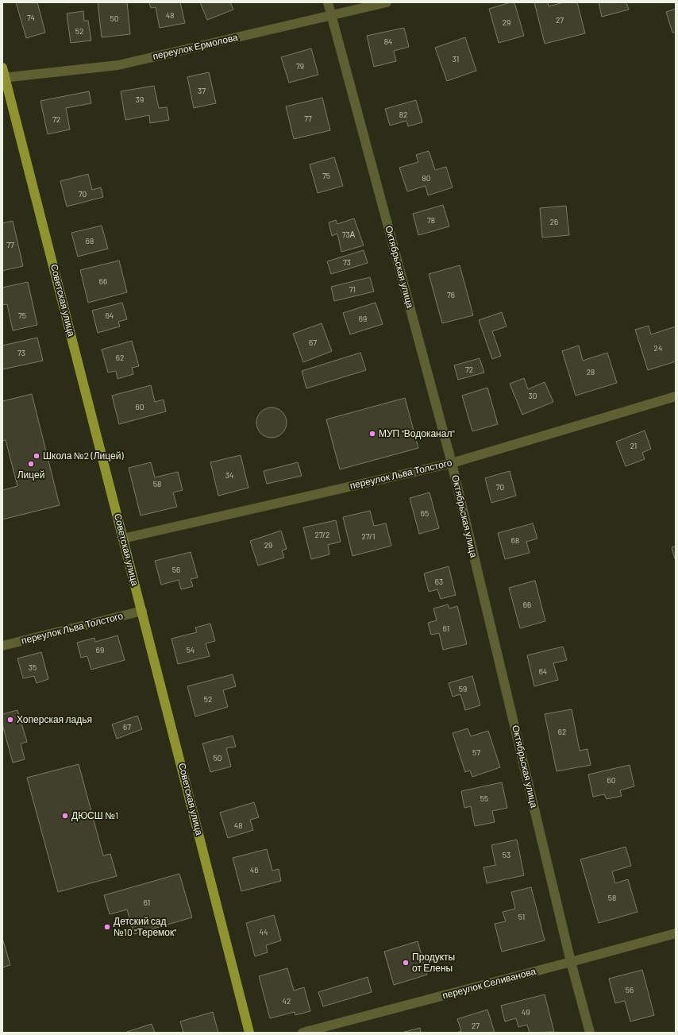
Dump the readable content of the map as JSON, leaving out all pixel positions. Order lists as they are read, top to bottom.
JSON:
{
  "streets": {
    "main road": ["Советская улица"],
    "street": [
      "переулок Ермолова",
      "Октябрьская улица",
      "переулок Льва Толстого",
      "переулок Селиванова"
    ]
  },
  "crossings": [
    ["переулок Ермолова", "Октябрьская улица"],
    ["переулок Ермолова", "Советская улица"],
    ["Октябрьская улица", "переулок Льва Толстого"],
    ["Октябрьская улица", "переулок Селиванова"],
    ["Советская улица", "переулок Льва Толстого"]
  ],
  "places": [
    "МУП \"Водоканал\"",
    "Школа №2 (Лицей)",
    "Лицей",
    "Хоперская ладья",
    "ДЮСШ №1",
    "Детский сад №10 \"Теремок\"",
    "Продукты от Елены"
  ],
  "house_numbers": [
    "48",
    "74",
    "50",
    "27",
    "29",
    "52",
    "84",
    "31",
    "79",
    "37",
    "39",
    "82",
    "77",
    "72",
    "75",
    "80",
    "70",
    "78",
    "26",
    "73А",
    "68",
    "77",
    "73",
    "66",
    "71",
    "76",
    "75",
    "64",
    "69",
    "67",
    "24",
    "73",
    "62",
    "72",
    "28",
    "30",
    "60",
    "21",
    "34",
    "58",
    "70",
    "65",
    "27/2",
    "27/1",
    "68",
    "29",
    "56",
    "63",
    "66",
    "61",
    "69",
    "54",
    "35",
    "64",
    "59",
    "52",
    "67",
    "62",
    "57",
    "50",
    "60",
    "55",
    "48",
    "53",
    "46",
    "58",
    "61",
    "51",
    "44",
    "56",
    "42",
    "49",
    "27"
  ]
}
